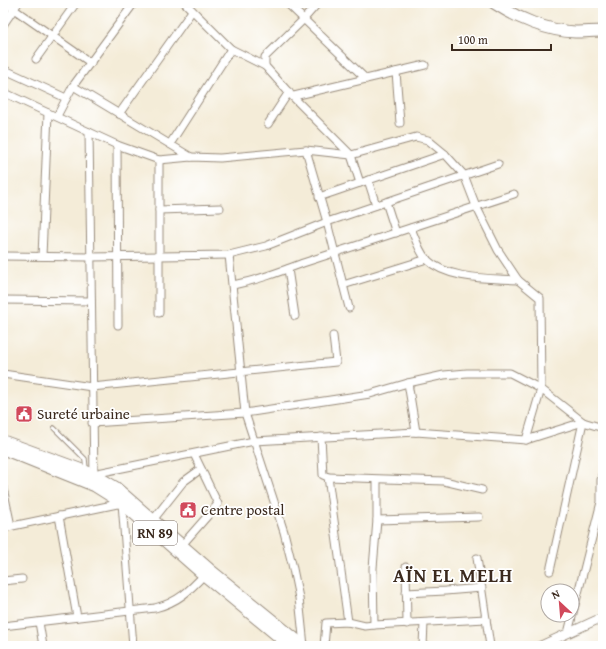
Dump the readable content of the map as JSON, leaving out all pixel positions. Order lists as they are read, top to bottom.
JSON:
{
  "streets": {
    "main road": ["RN 89"]
  },
  "districts": ["AÏN EL MELH"],
  "places": {
    "public building": ["Sureté urbaine", "Centre postal"]
  },
  "scale_bar": "100 m",
  "north": "top left"
}
